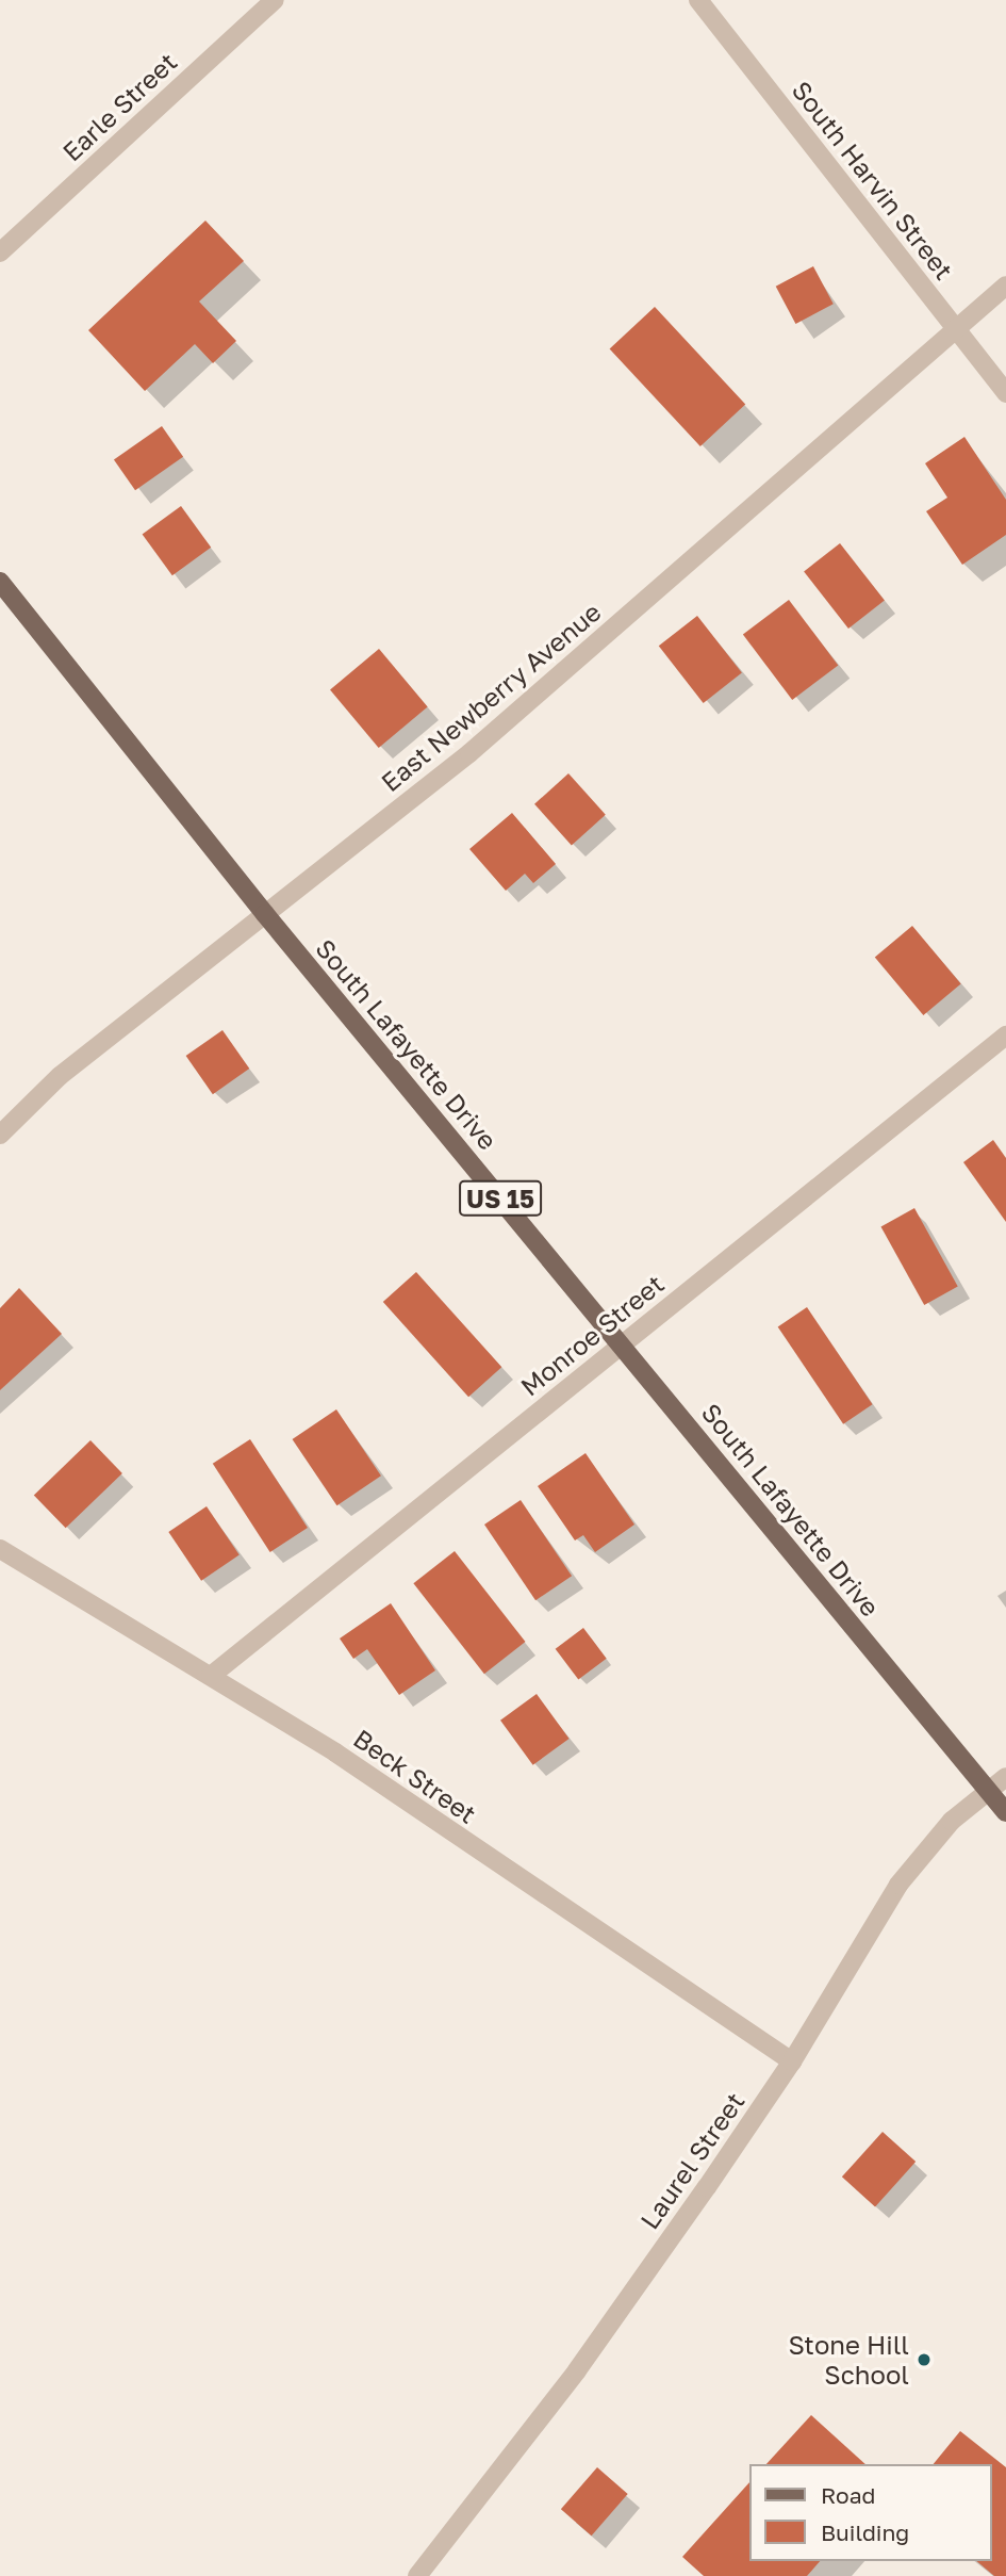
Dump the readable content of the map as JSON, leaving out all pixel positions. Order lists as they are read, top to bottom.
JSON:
{
  "streets": {
    "main road": ["South Lafayette Drive", "US 15"],
    "street": [
      "Earle Street",
      "South Harvin Street",
      "East Newberry Avenue",
      "Monroe Street",
      "Beck Street",
      "Laurel Street"
    ]
  },
  "crossings": [
    ["South Harvin Street", "East Newberry Avenue"],
    ["East Newberry Avenue", "South Lafayette Drive"],
    ["South Lafayette Drive", "Monroe Street"],
    ["South Lafayette Drive", "Laurel Street"],
    ["Monroe Street", "Beck Street"],
    ["Beck Street", "Laurel Street"]
  ],
  "places": ["Stone Hill School"],
  "legend": ["Road", "Building"]
}
